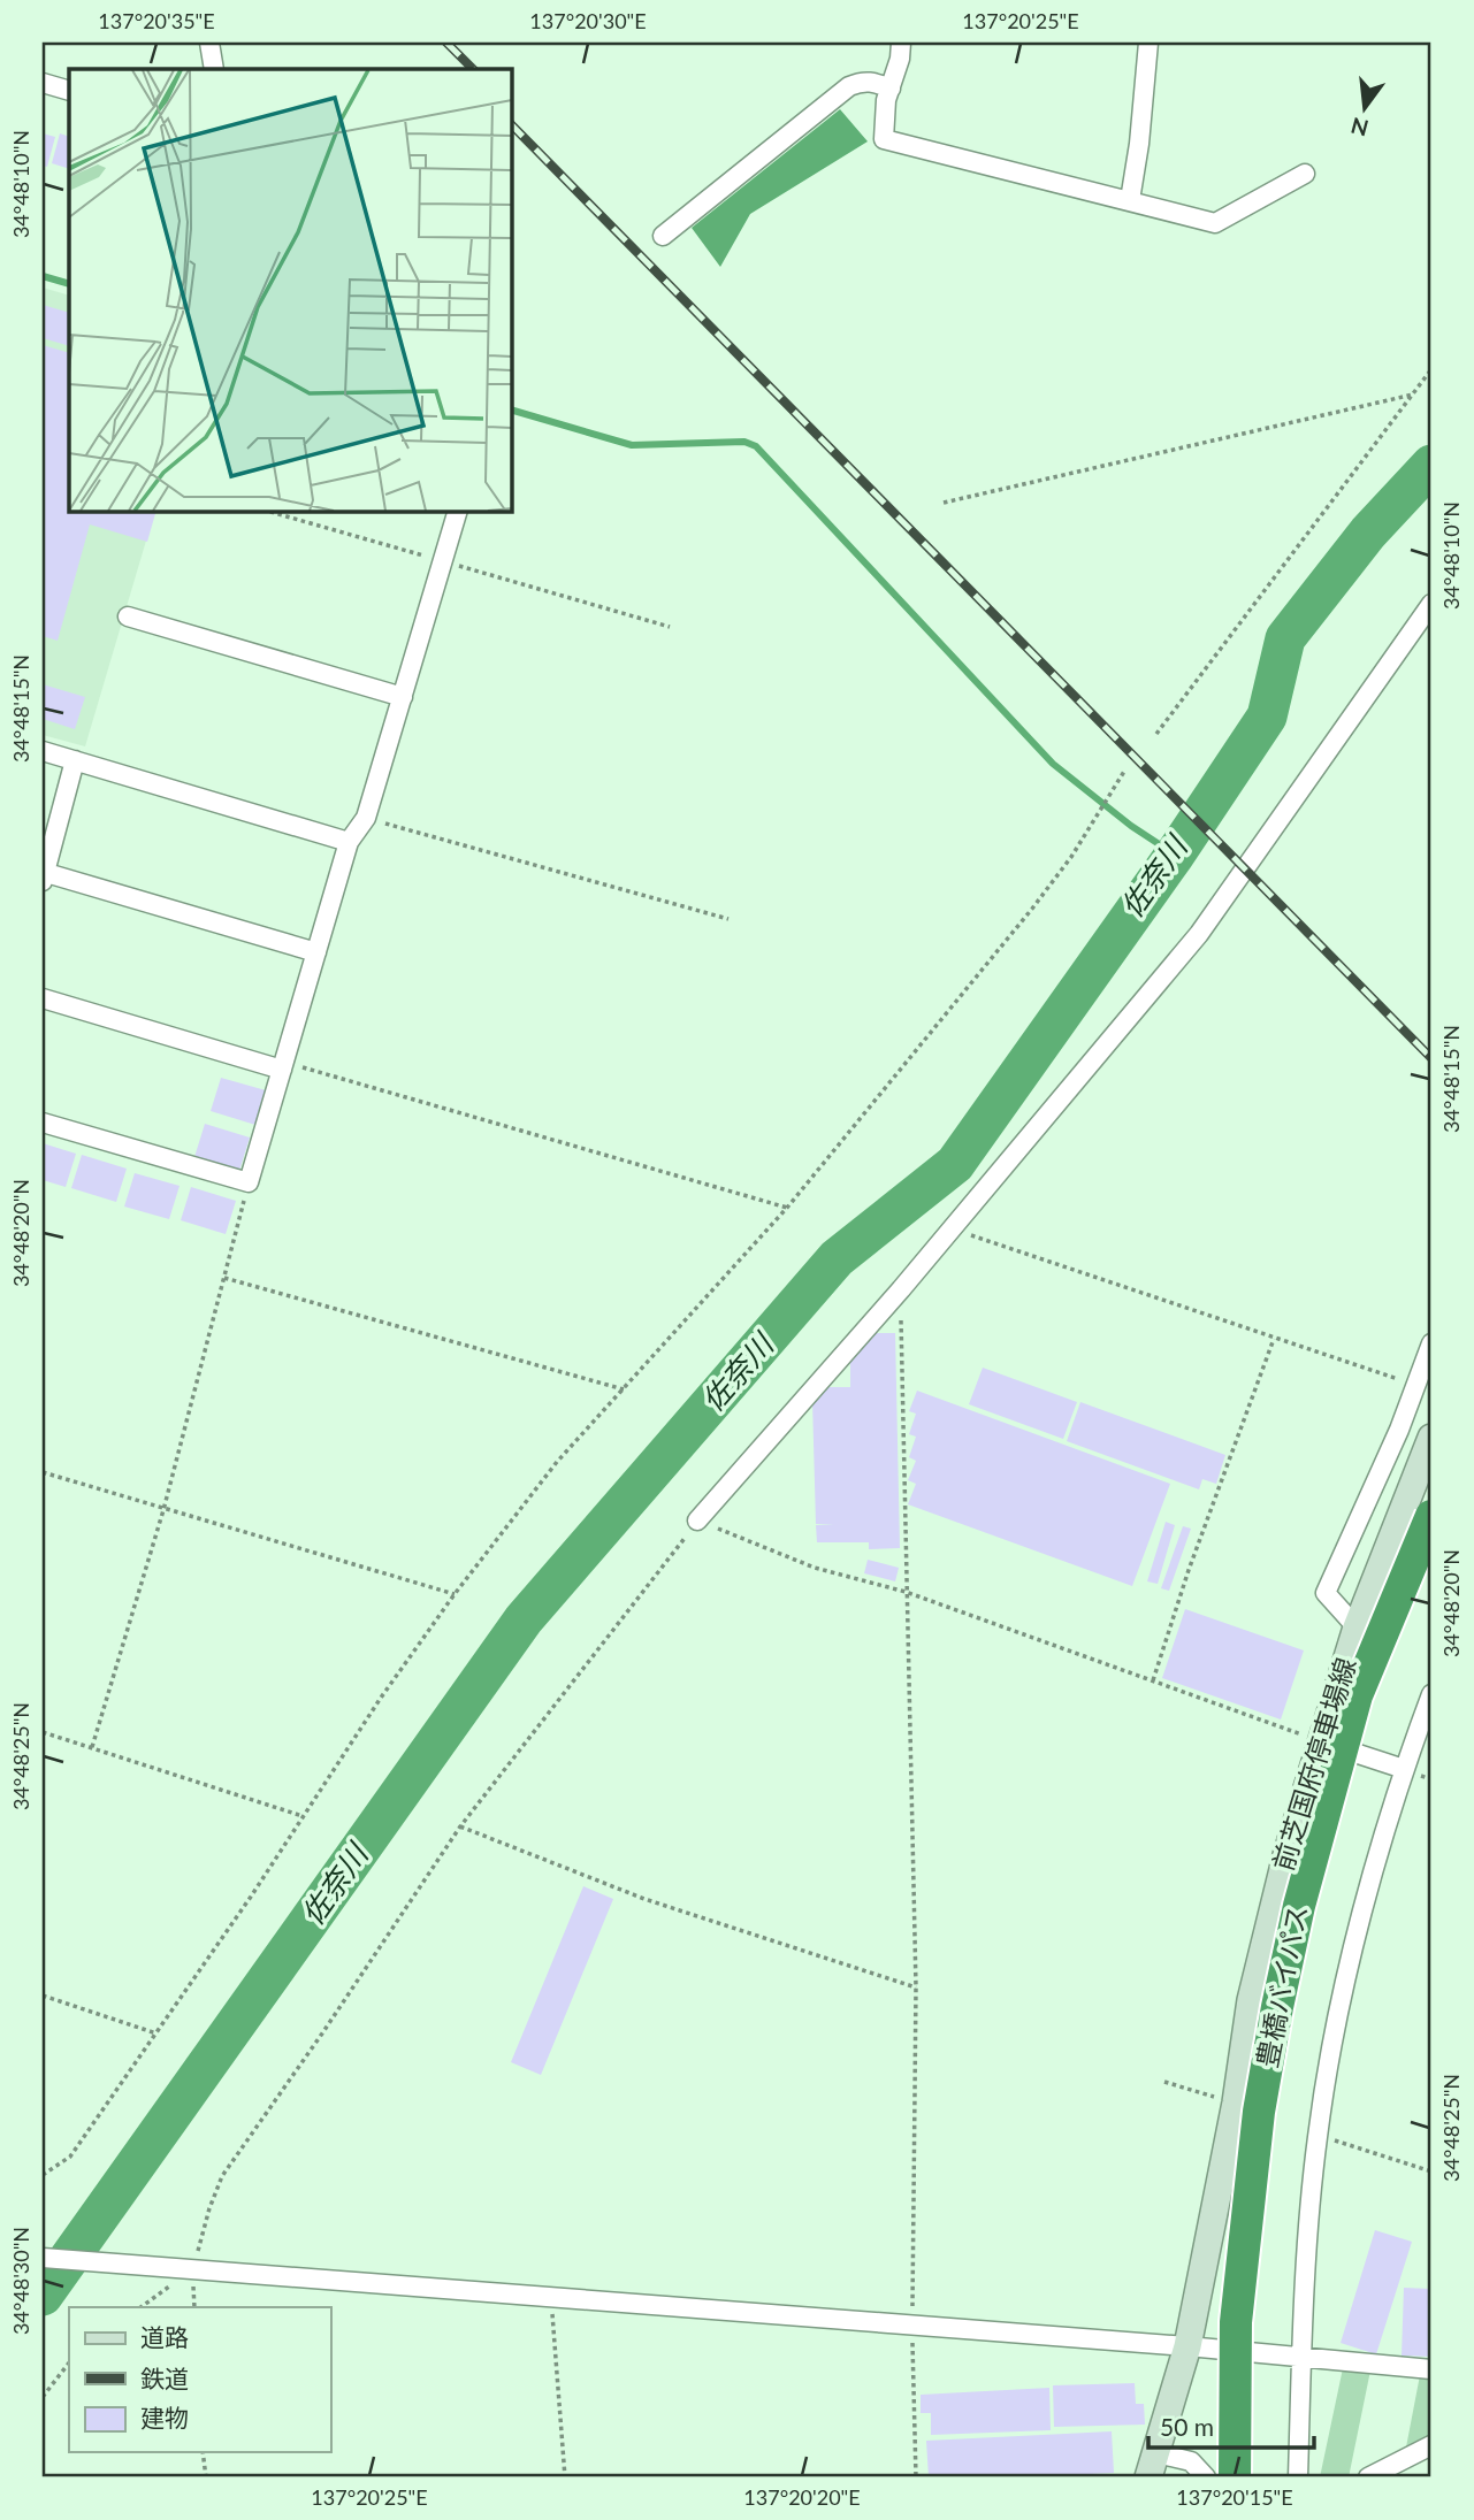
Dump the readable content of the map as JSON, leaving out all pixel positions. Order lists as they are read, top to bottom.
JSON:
{
  "streets": {
    "highway": ["豊橋バイパス"],
    "main road": ["前芝国府停車場線"]
  },
  "water": ["佐奈川"],
  "legend": ["道路", "鉄道", "建物"],
  "scale_bar": "50 m",
  "north": "bottom",
  "coordinates": [
    "137°20'35\"E",
    "137°20'30\"E",
    "137°20'25\"E",
    "34°48'10\"N",
    "34°48'15\"N",
    "34°48'20\"N",
    "34°48'25\"N",
    "34°48'30\"N",
    "137°20'20\"E",
    "137°20'15\"E"
  ]
}
